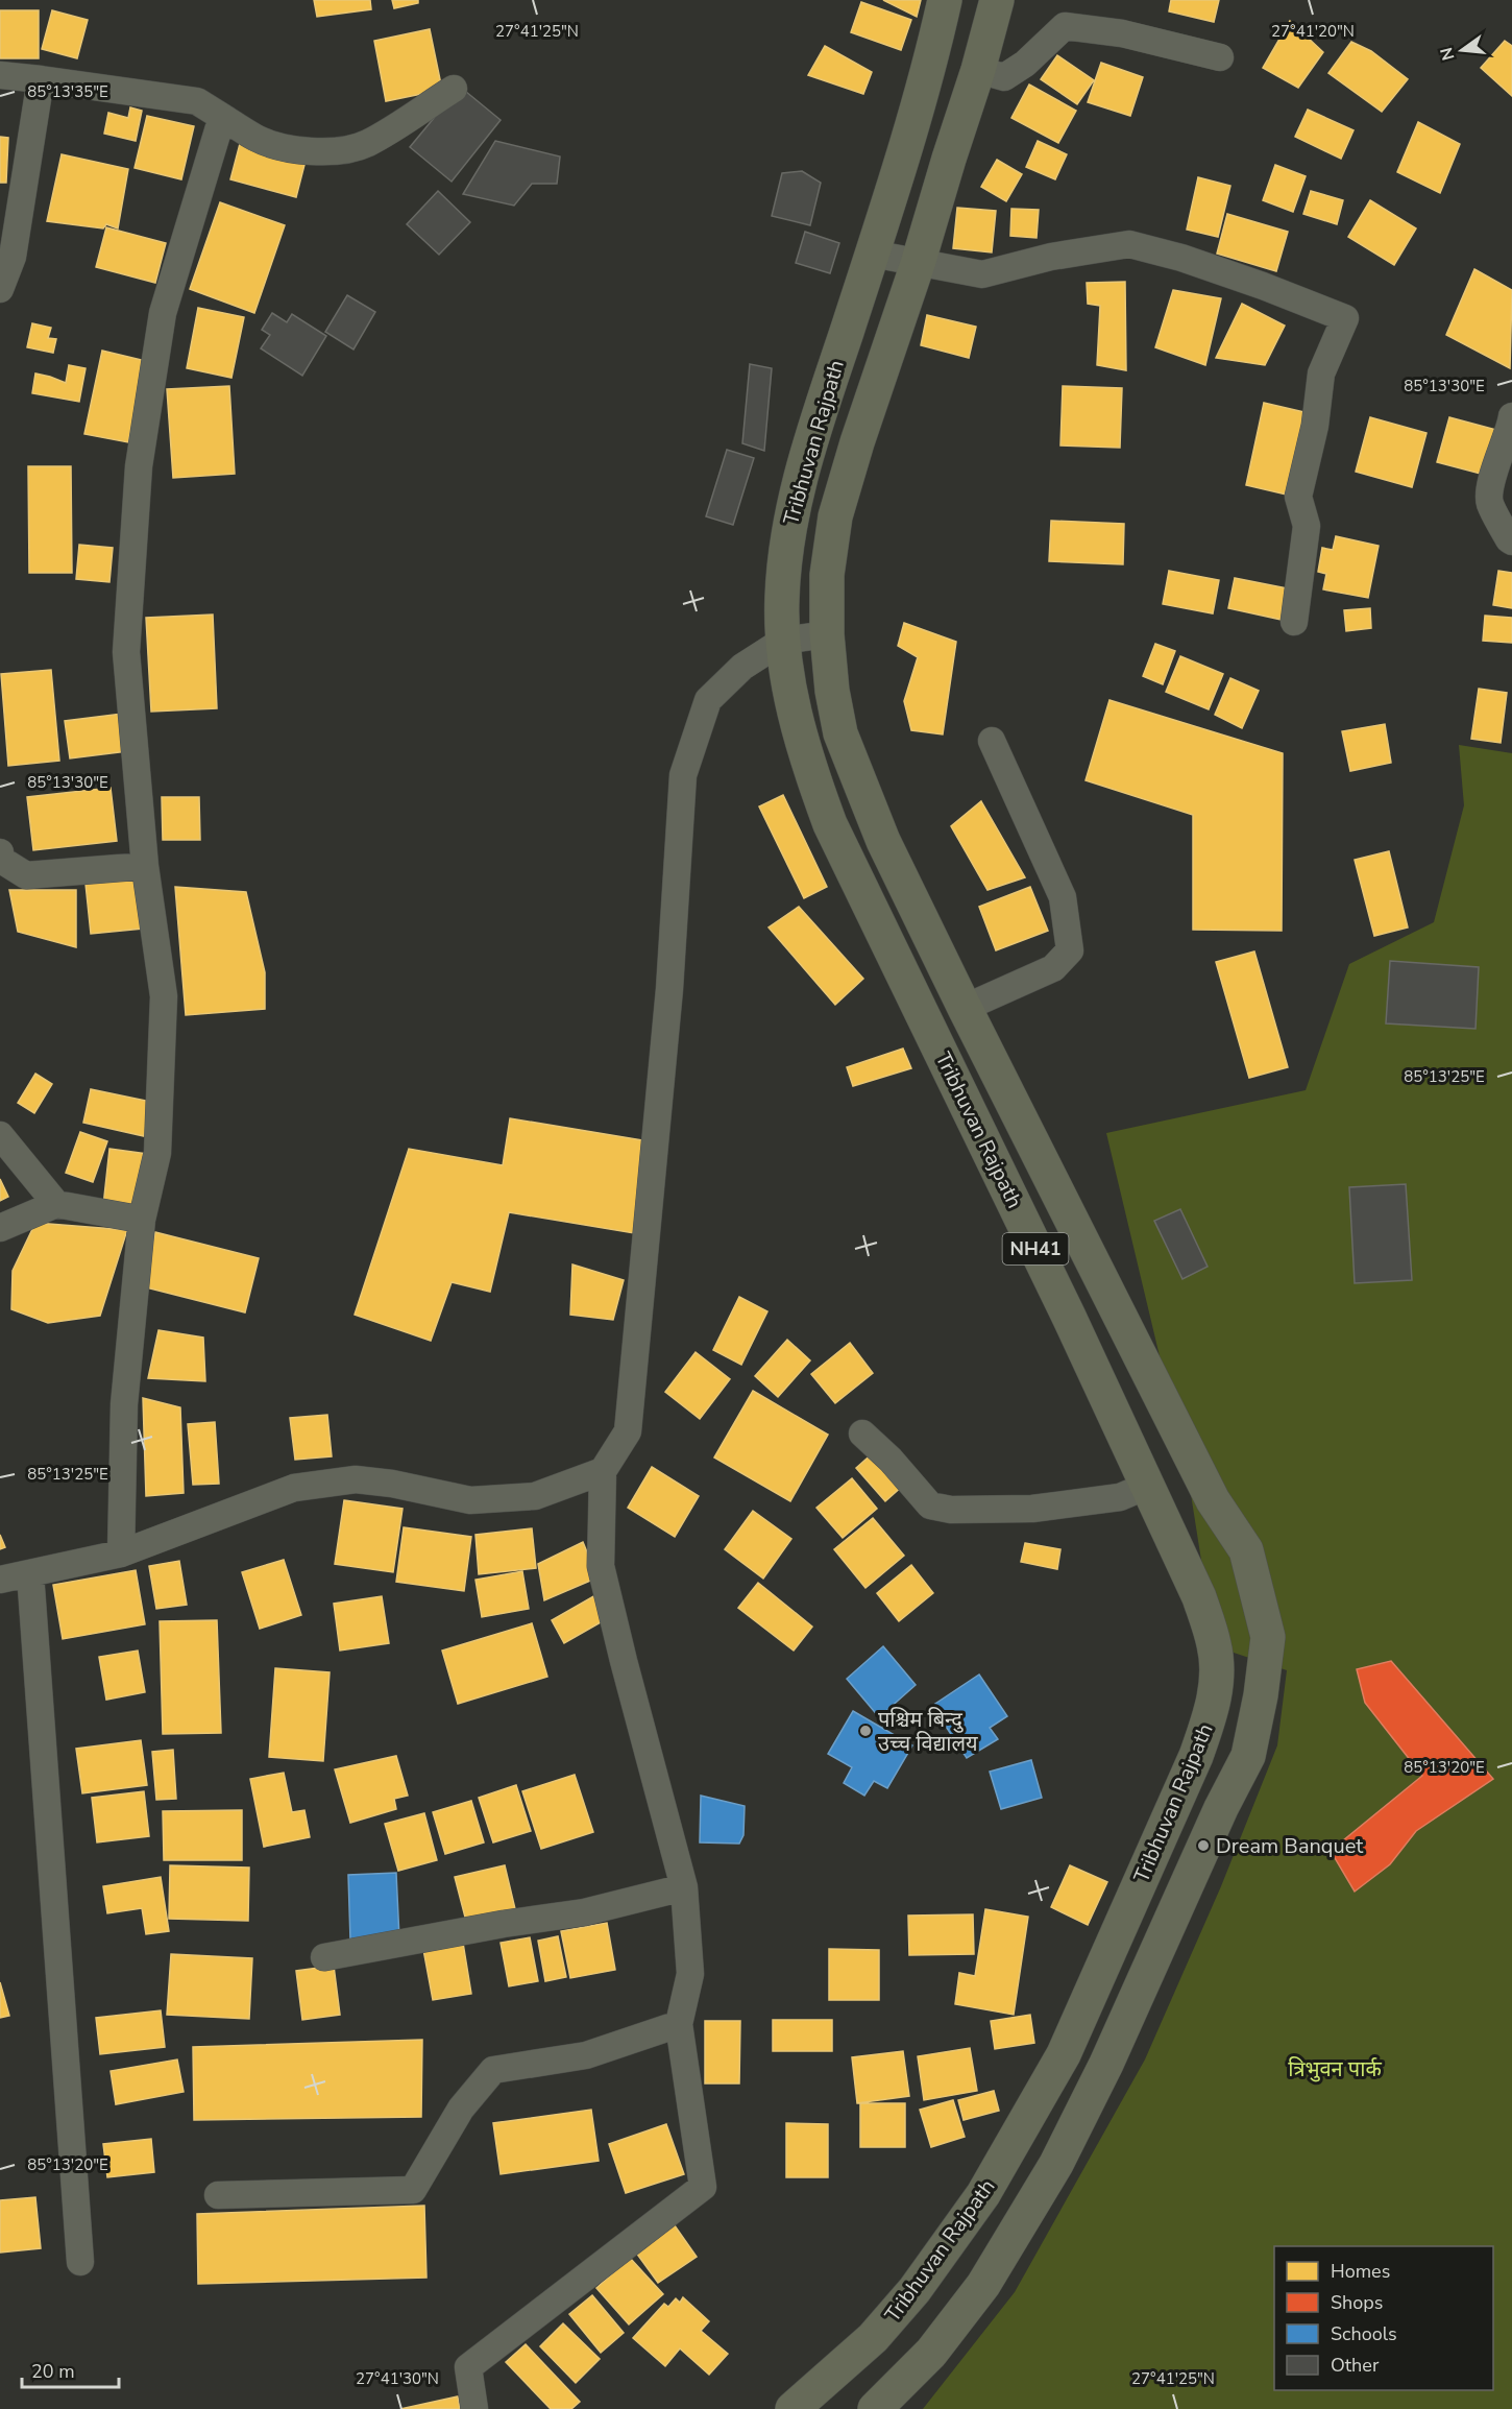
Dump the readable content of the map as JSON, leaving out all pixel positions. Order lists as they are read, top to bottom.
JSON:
{
  "streets": {
    "highway": ["Tribhuvan Rajpath", "NH41"]
  },
  "parks": ["त्रिभुवन पार्क"],
  "places": ["पश्चिम बिन्दु उच्च विद्यालय", "Dream Banquet"],
  "legend": [
    "Homes",
    "Shops",
    "Schools",
    "Other"
  ],
  "scale_bar": "20 m",
  "north": "left",
  "coordinates": [
    "27°41'25\"N",
    "27°41'20\"N",
    "85°13'35\"E",
    "85°13'30\"E",
    "85°13'25\"E",
    "85°13'20\"E",
    "27°41'30\"N"
  ]
}
